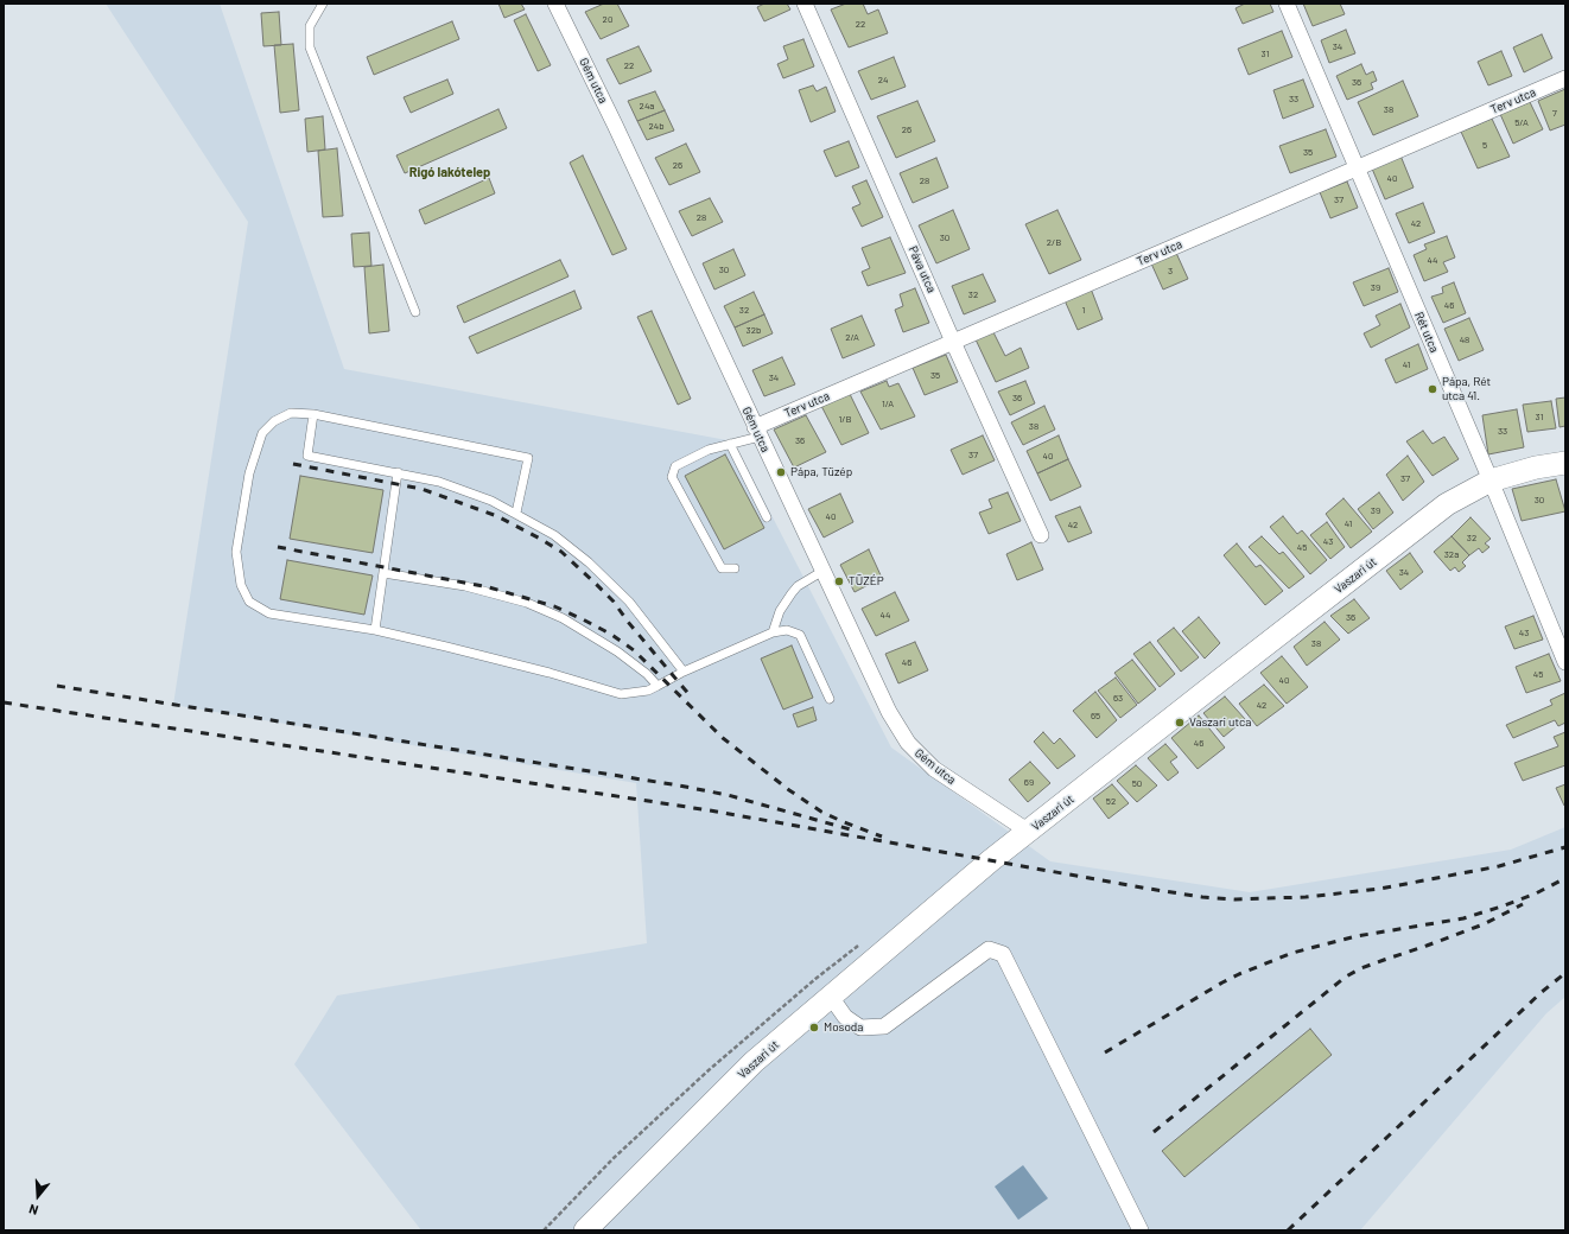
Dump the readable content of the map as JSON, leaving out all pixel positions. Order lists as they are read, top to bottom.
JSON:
{
  "streets": {
    "main road": ["Vaszari út"],
    "street": [
      "Gém utca",
      "Terv utca",
      "Páva utca",
      "Rét utca"
    ]
  },
  "crossings": [
    ["Gém utca", "Terv utca"],
    ["Gém utca", "Vaszari út"],
    ["Terv utca", "Páva utca"],
    ["Terv utca", "Rét utca"],
    ["Rét utca", "Vaszari út"]
  ],
  "districts": ["Rigó lakótelep"],
  "places": [
    "Pápa, Rét utca 41.",
    "Pápa, Tüzép",
    "TÜZÉP",
    "Vaszari utca",
    "Mosoda"
  ],
  "house_numbers": [
    "20",
    "22",
    "34",
    "31",
    "22",
    "24",
    "36",
    "33",
    "24a",
    "38",
    "7",
    "5/A",
    "24b",
    "26",
    "5",
    "35",
    "26",
    "40",
    "28",
    "37",
    "28",
    "42",
    "30",
    "2/B",
    "44",
    "30",
    "3",
    "39",
    "32",
    "46",
    "32",
    "1",
    "32b",
    "2/A",
    "48",
    "41",
    "35",
    "34",
    "36",
    "1/A",
    "31",
    "1/B",
    "38",
    "33",
    "36",
    "37",
    "40",
    "37",
    "30",
    "39",
    "40",
    "41",
    "42",
    "32",
    "43",
    "45",
    "32a",
    "34",
    "44",
    "36",
    "43",
    "38",
    "46",
    "45",
    "40",
    "63",
    "42",
    "65",
    "46",
    "69",
    "50",
    "52"
  ],
  "north": "bottom"
}
